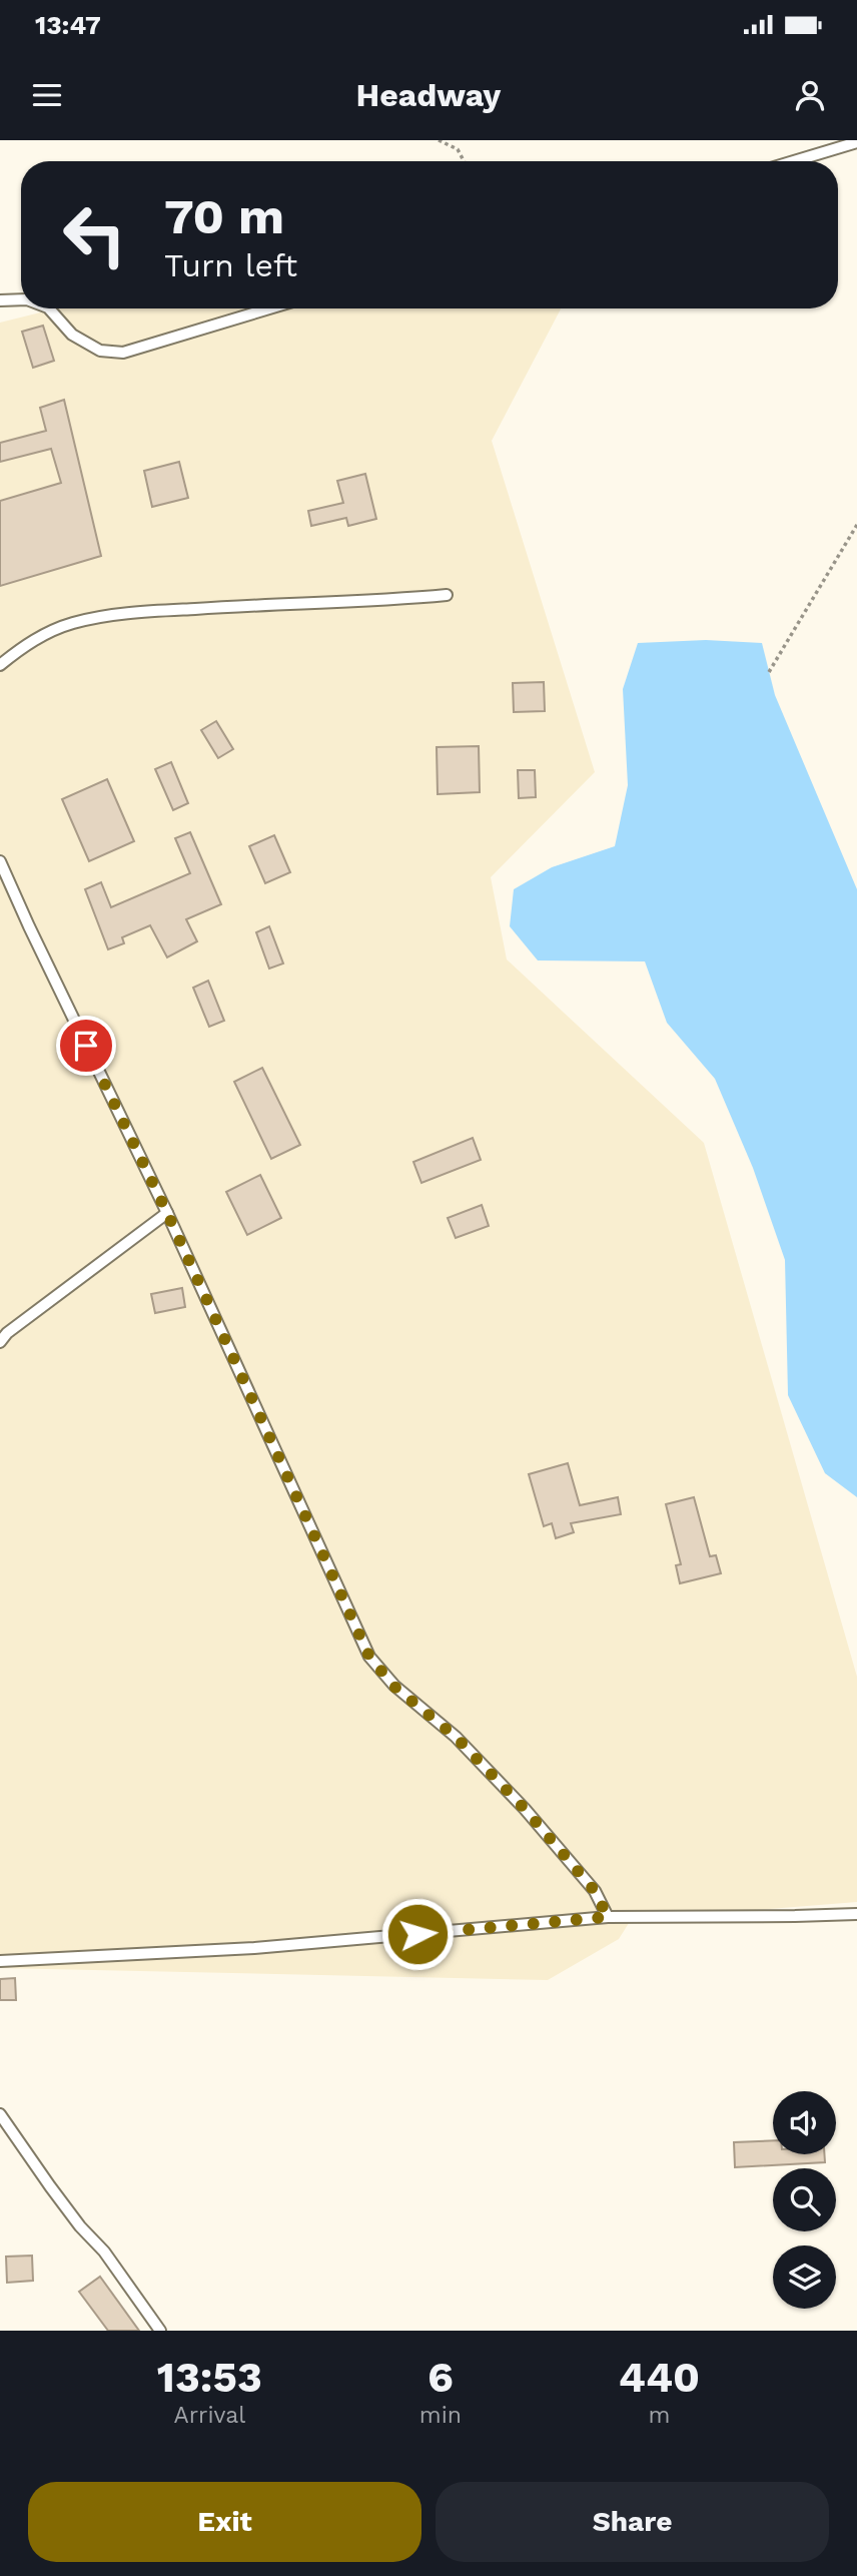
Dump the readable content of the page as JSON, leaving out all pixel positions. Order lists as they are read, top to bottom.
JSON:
{
  "page": {
    "status": "13:47",
    "header": "Headway",
    "turn": ["70 m", "Turn left"],
    "eta": [
      "13:53",
      "Arrival",
      "6",
      "min",
      "440",
      "m"
    ],
    "buttons": ["Exit", "Share"]
  }
}
